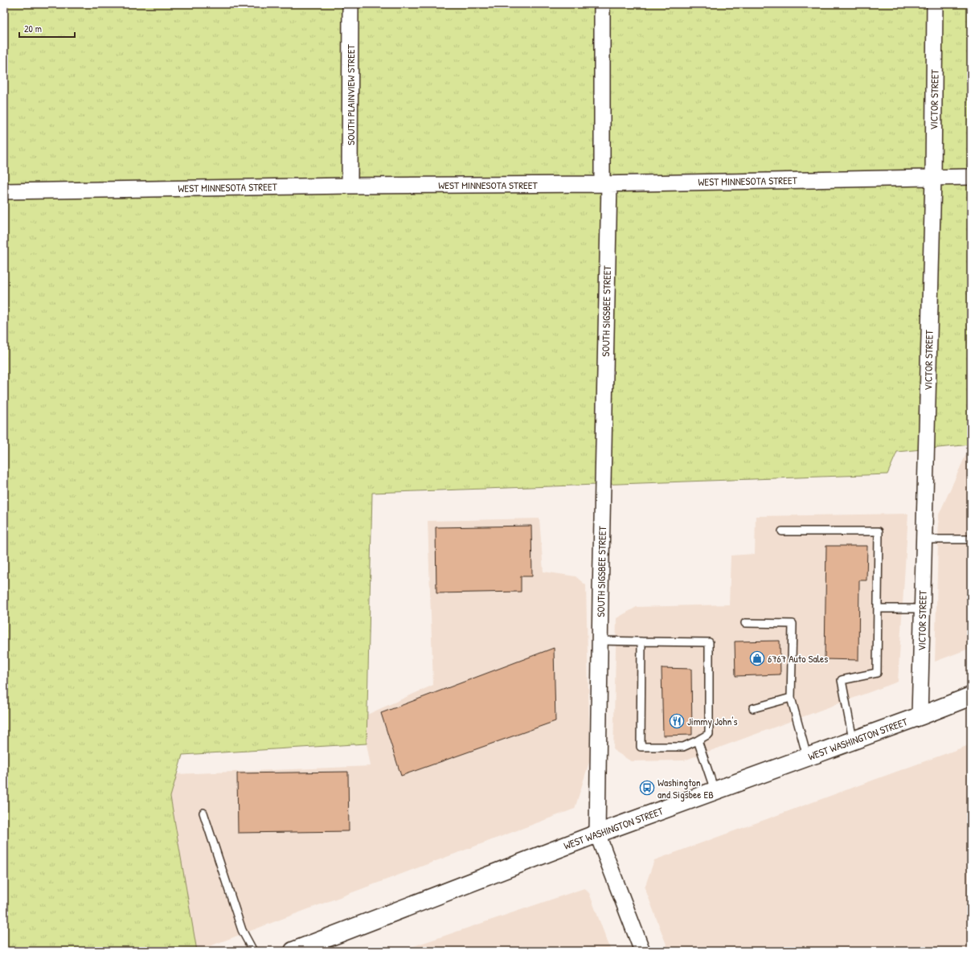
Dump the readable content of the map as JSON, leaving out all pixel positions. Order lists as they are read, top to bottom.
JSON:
{
  "streets": {
    "main road": ["WEST WASHINGTON STREET"],
    "street": [
      "SOUTH PLAINVIEW STREET",
      "VICTOR STREET",
      "WEST MINNESOTA STREET",
      "SOUTH SIGSBEE STREET"
    ]
  },
  "crossings": [
    ["SOUTH PLAINVIEW STREET", "WEST MINNESOTA STREET"],
    ["VICTOR STREET", "WEST MINNESOTA STREET"],
    ["VICTOR STREET", "WEST WASHINGTON STREET"],
    ["WEST MINNESOTA STREET", "SOUTH SIGSBEE STREET"],
    ["SOUTH SIGSBEE STREET", "WEST WASHINGTON STREET"]
  ],
  "places": {
    "shop": ["6767 Auto Sales"],
    "restaurant": ["Jimmy John's"],
    "bus stop": ["Washington and Sigsbee EB"]
  },
  "scale_bar": "20 m"
}
